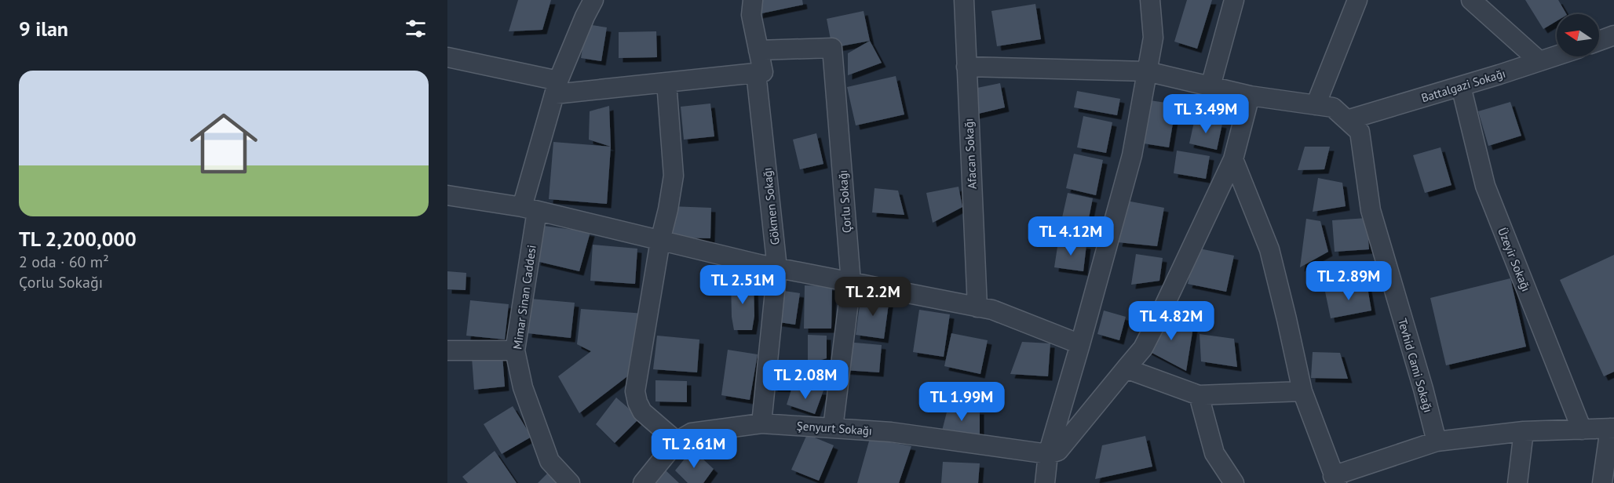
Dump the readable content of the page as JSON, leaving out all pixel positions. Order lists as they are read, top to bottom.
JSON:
{
  "streets": {
    "street": [
      "Battalgazi Sokağı",
      "Afacan Sokağı",
      "Çorlu Sokağı",
      "Gökmen Sokağı",
      "Üzeyir Sokağı",
      "Mimar Sinan Caddesi",
      "Tevhid Cami Sokağı",
      "Şenyurt Sokağı"
    ]
  },
  "crossings": [
    ["Battalgazi Sokağı", "Üzeyir Sokağı"],
    ["Battalgazi Sokağı", "Tevhid Cami Sokağı"],
    ["Çorlu Sokağı", "Gökmen Sokağı"],
    ["Çorlu Sokağı", "Şenyurt Sokağı"],
    ["Gökmen Sokağı", "Şenyurt Sokağı"]
  ],
  "north": "left",
  "page": {
    "heading": "9 ilan",
    "list": [
      {
        "name": "TL 2,200,000",
        "note": "2 oda · 60 m² · Çorlu Sokağı"
      }
    ],
    "price": [
      "TL 3.49M",
      "TL 4.12M",
      "TL 2.89M",
      "TL 2.51M",
      "TL 2.2M",
      "TL 4.82M",
      "TL 2.08M",
      "TL 1.99M",
      "TL 2.61M"
    ]
  }
}
